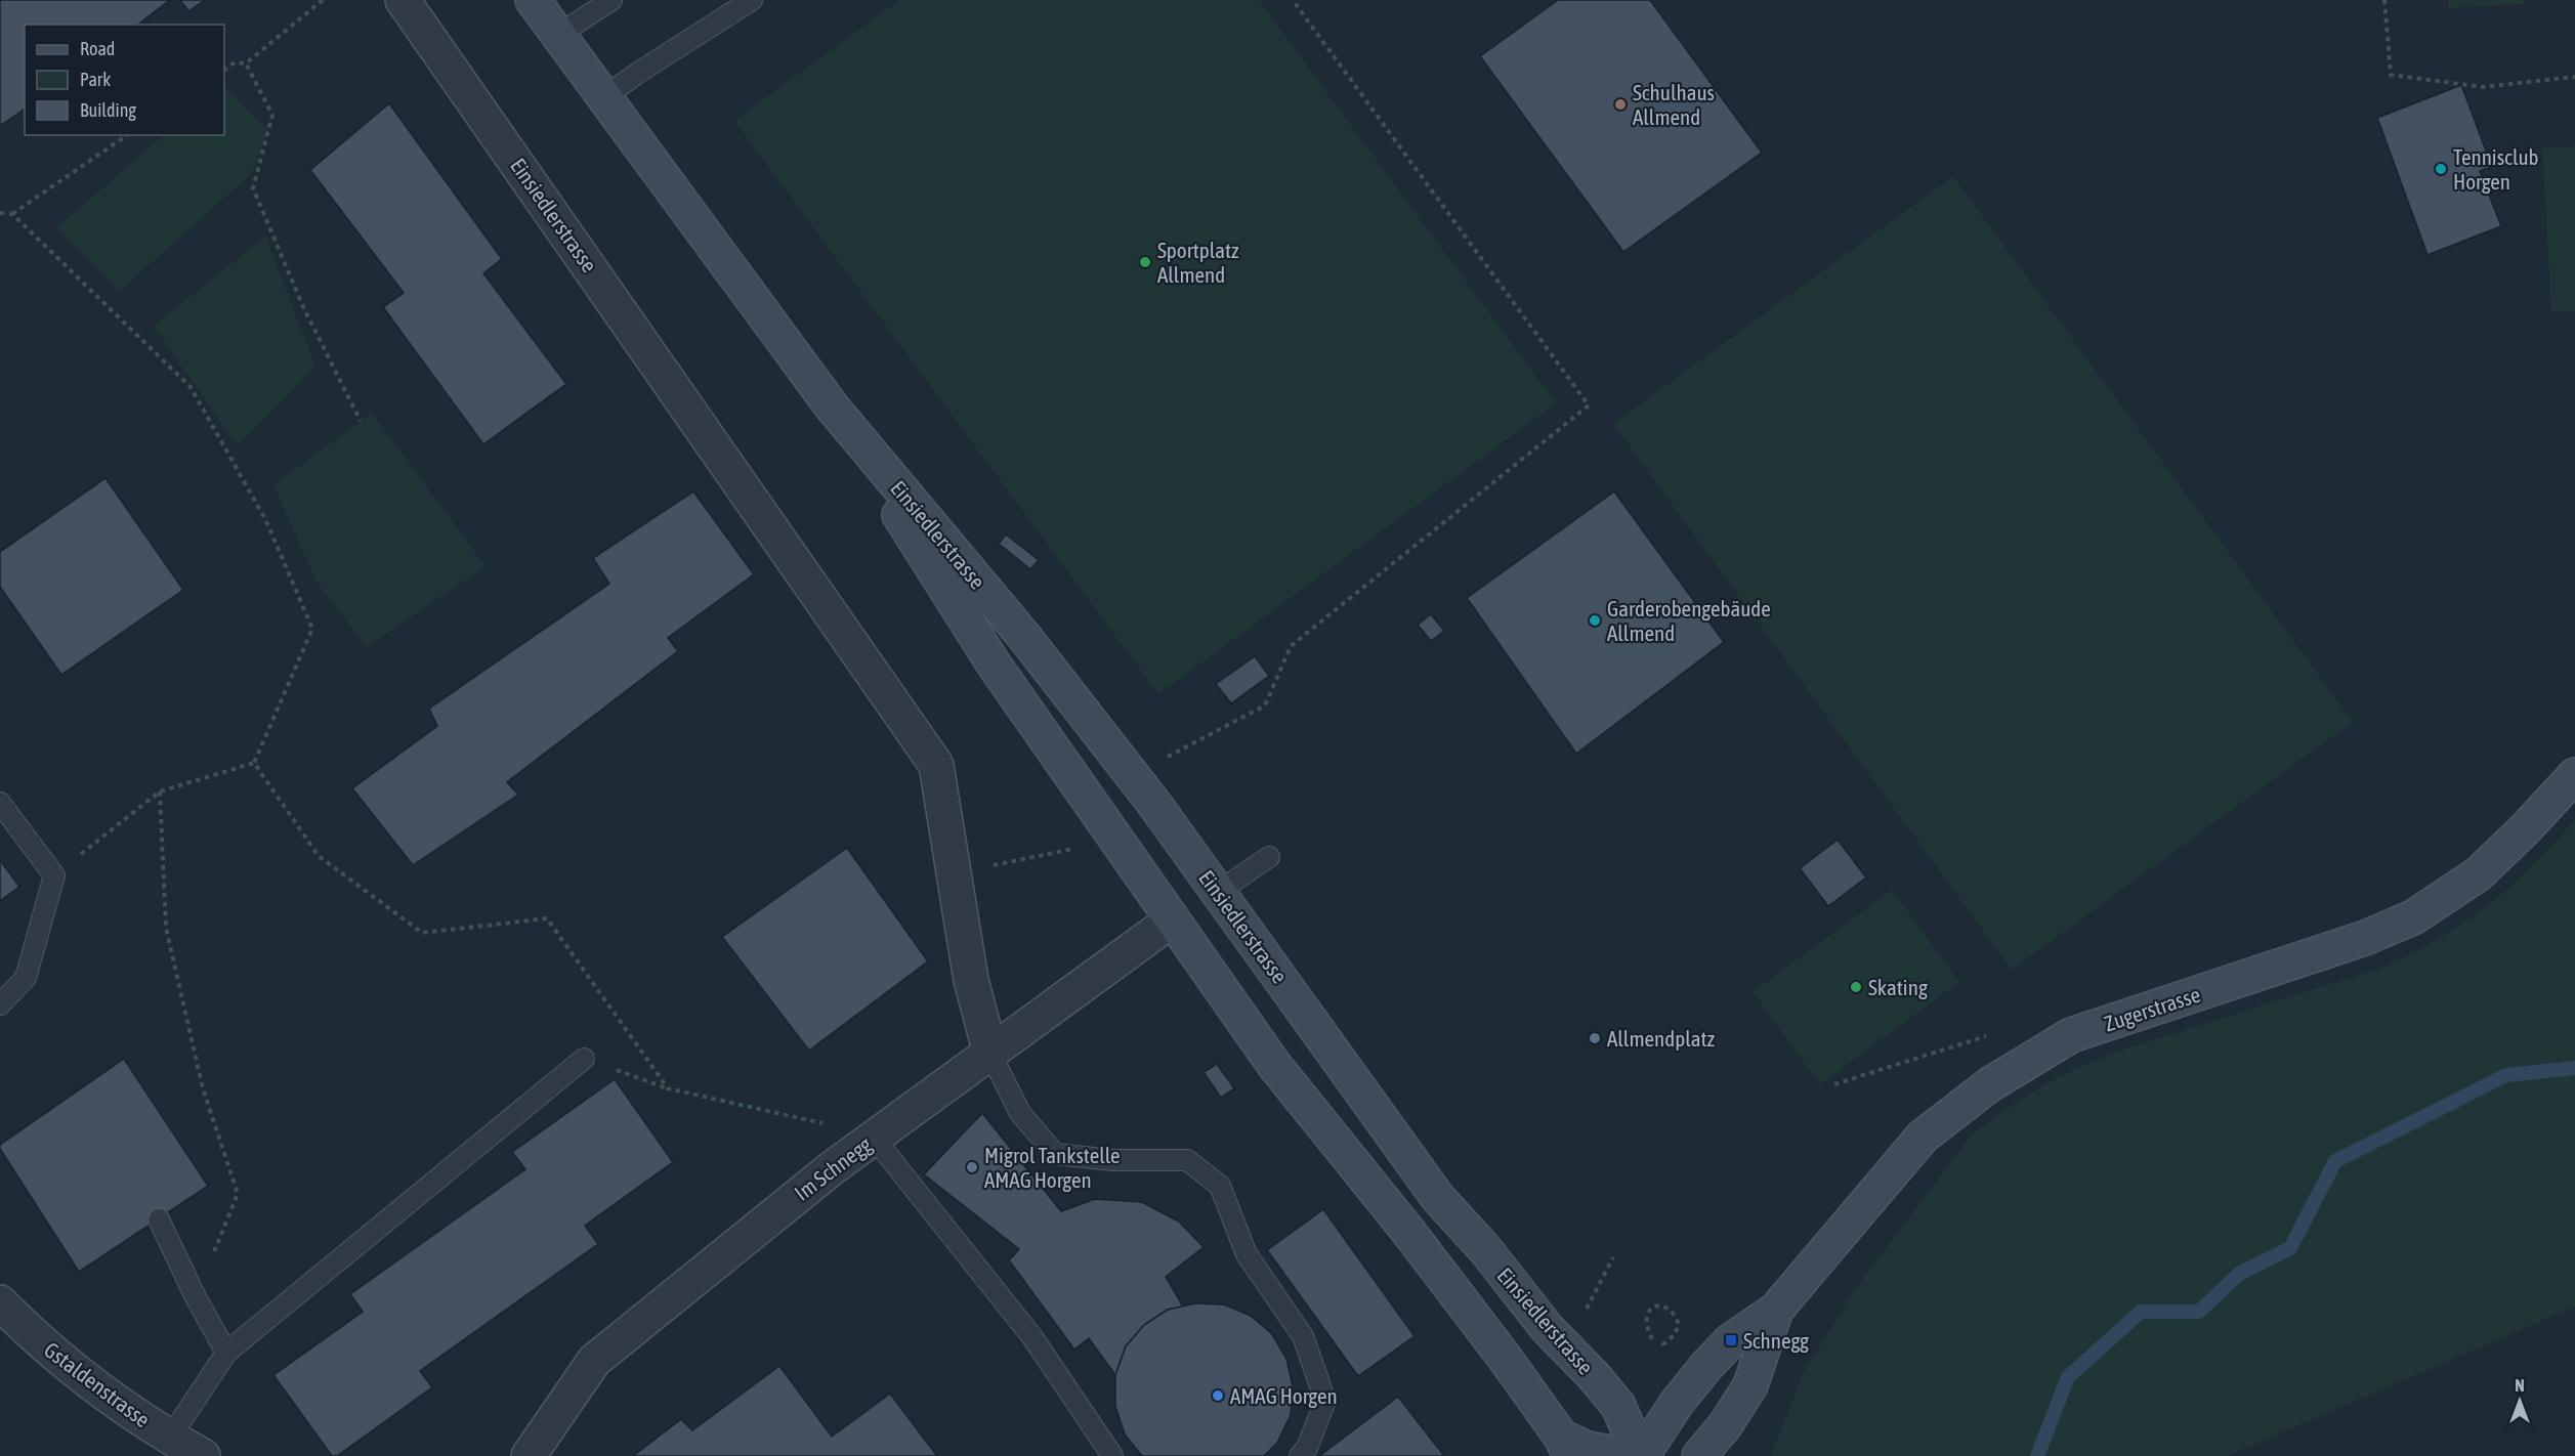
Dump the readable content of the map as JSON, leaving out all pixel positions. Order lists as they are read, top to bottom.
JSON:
{
  "streets": {
    "main road": ["Einsiedlerstrasse", "Zugerstrasse"],
    "street": ["Im Schnegg", "Gstaldenstrasse"]
  },
  "crossings": [
    ["Einsiedlerstrasse", "Zugerstrasse"],
    ["Einsiedlerstrasse", "Im Schnegg"]
  ],
  "places": {
    "other": [
      "Schulhaus Allmend",
      "Tennisclub Horgen",
      "Sportplatz Allmend",
      "Garderobengebäude Allmend",
      "Skating",
      "Allmendplatz",
      "Migrol Tankstelle AMAG Horgen",
      "AMAG Horgen"
    ],
    "transit": ["Schnegg"]
  },
  "legend": ["Road", "Park", "Building"],
  "north": "top"
}
